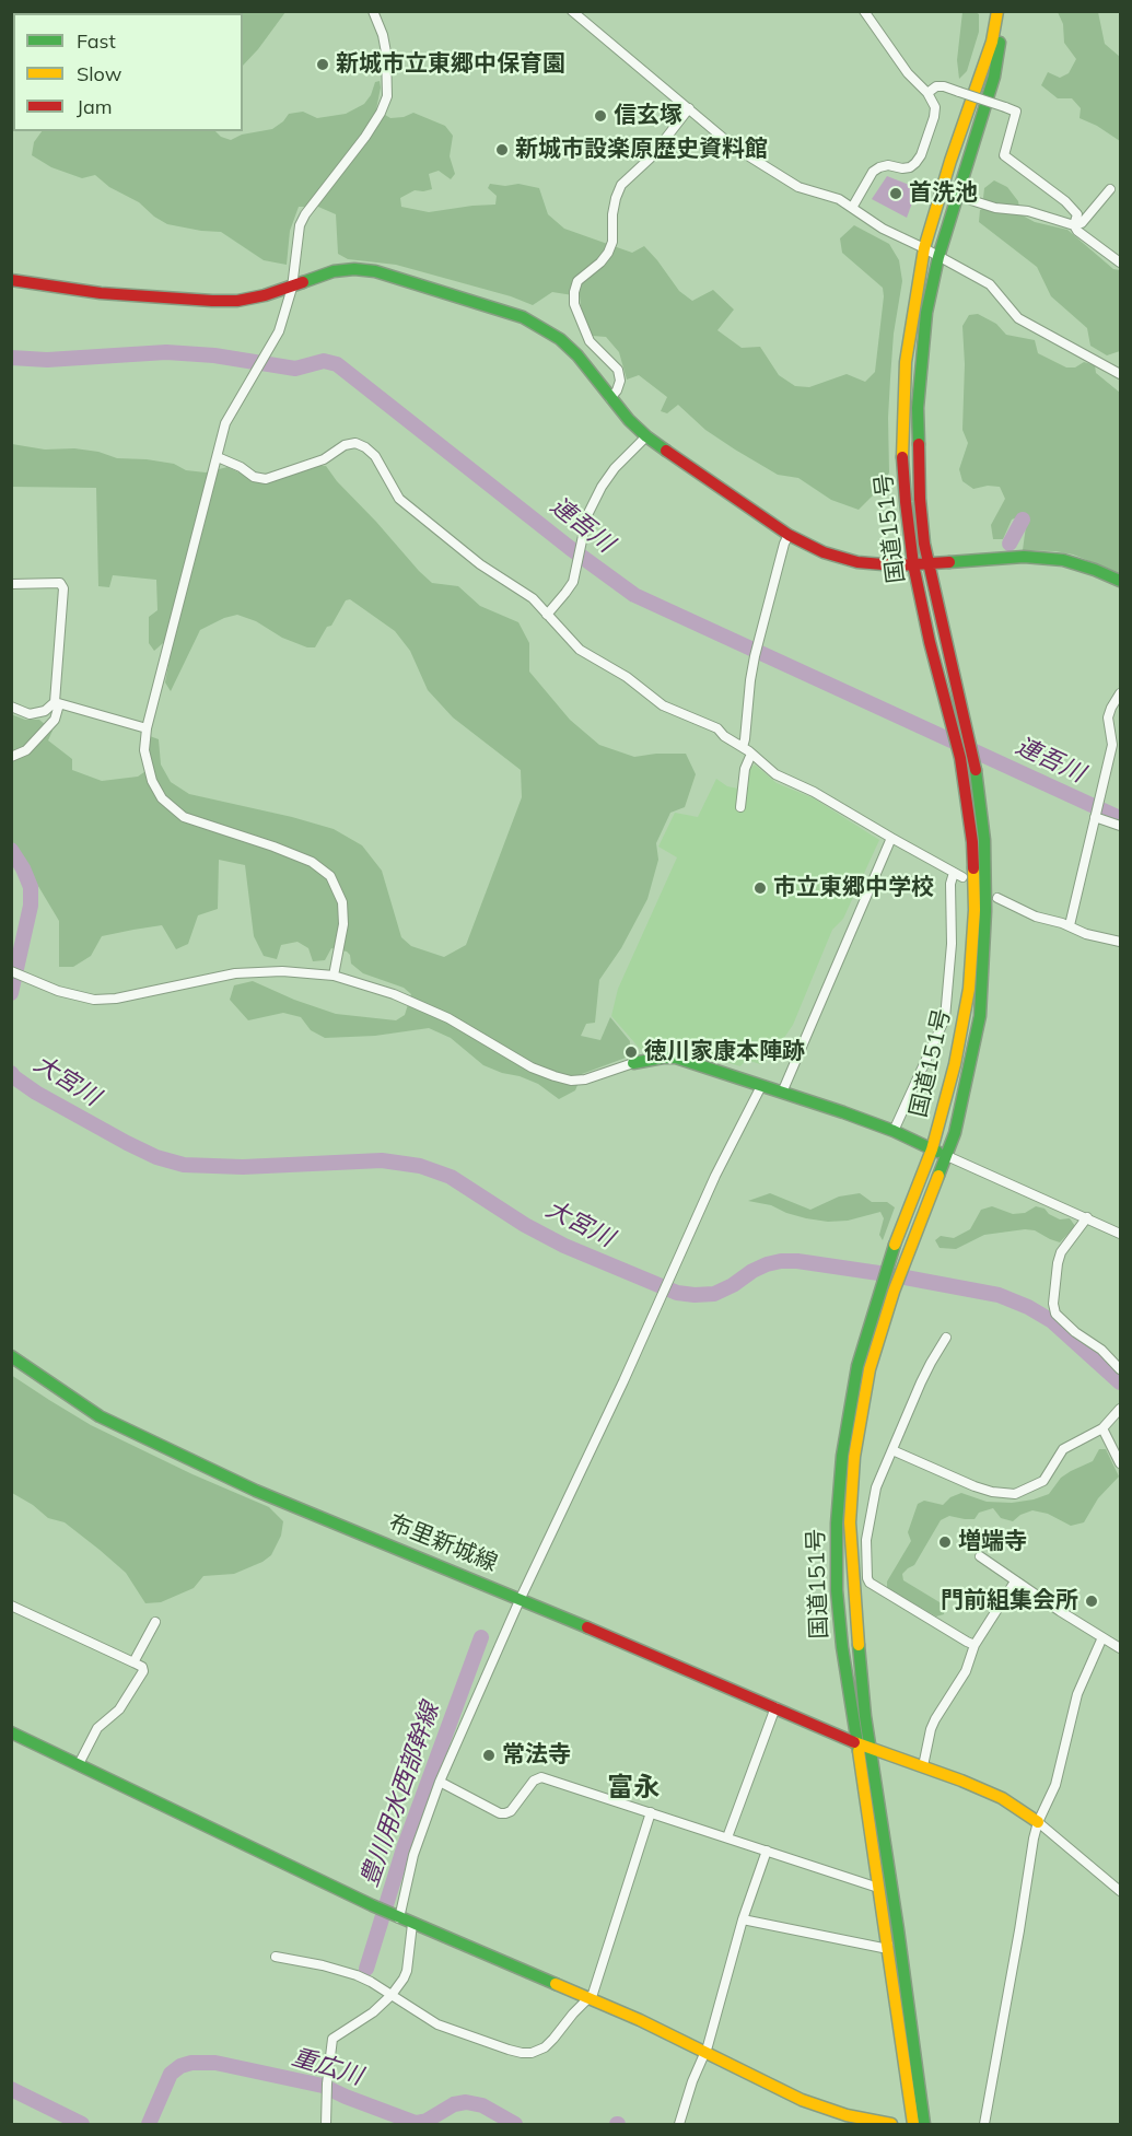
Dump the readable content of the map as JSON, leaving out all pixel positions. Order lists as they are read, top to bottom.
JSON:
{
  "streets": {
    "main road": ["国道151号", "布里新城線"]
  },
  "crossings": [
    ["国道151号", "布里新城線"]
  ],
  "districts": ["富永"],
  "water": [
    "連吾川",
    "大宮川",
    "豊川用水西部幹線",
    "重広川"
  ],
  "places": [
    "新城市立東郷中保育園",
    "信玄塚",
    "新城市設楽原歴史資料館",
    "首洗池",
    "市立東郷中学校",
    "徳川家康本陣跡",
    "増端寺",
    "門前組集会所",
    "常法寺"
  ],
  "legend": ["Fast", "Slow", "Jam"]
}
